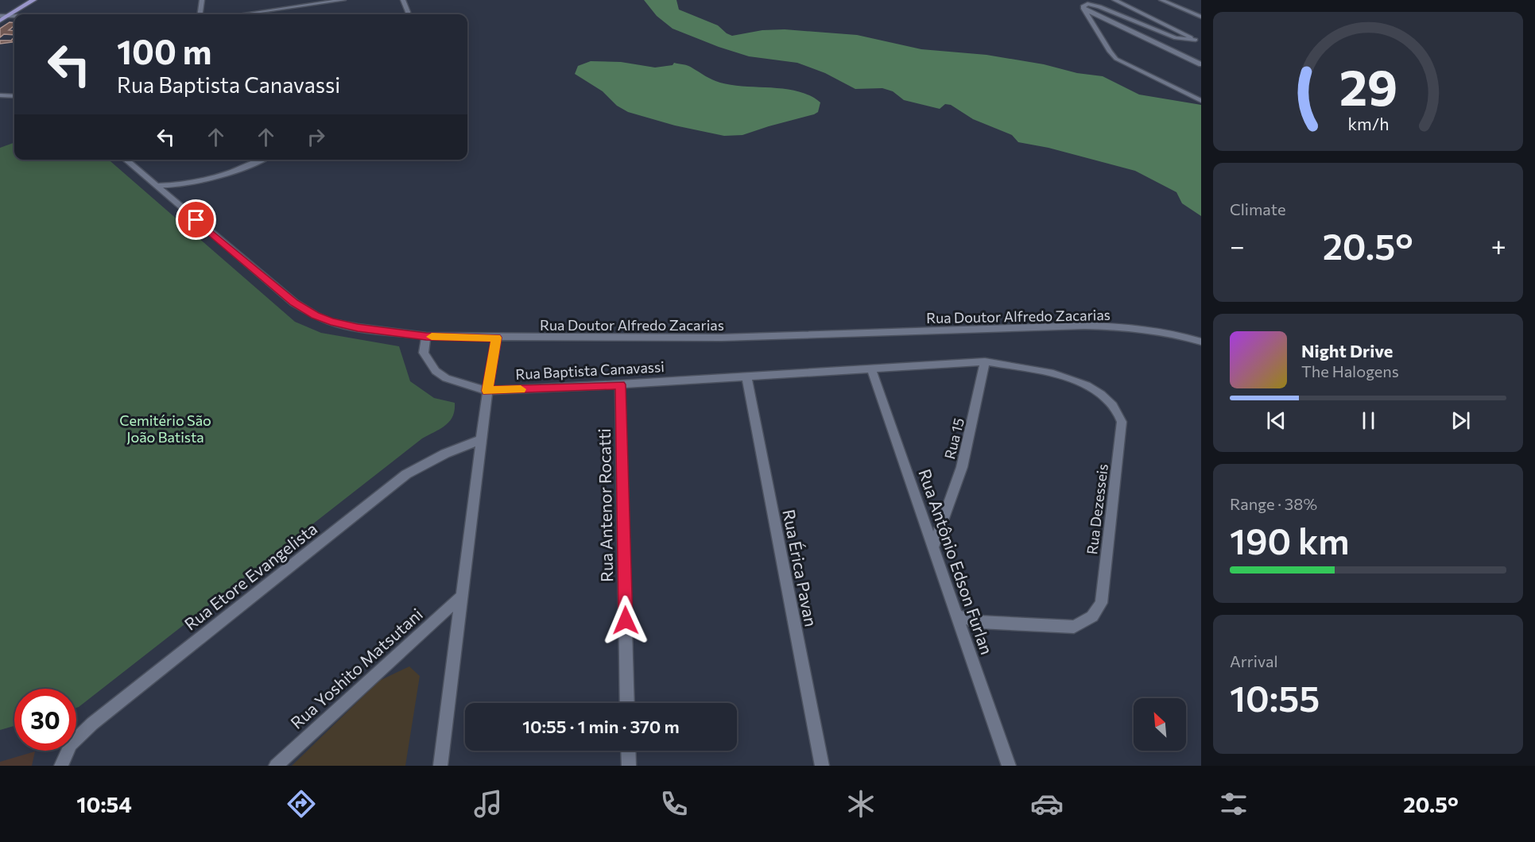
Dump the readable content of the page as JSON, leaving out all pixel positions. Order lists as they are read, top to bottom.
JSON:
{
  "streets": {
    "street": [
      "Rua Doutor Alfredo Zacarias",
      "Rua Baptista Canavassi",
      "Rua 15",
      "Rua Antenor Rocatti",
      "Rua Dezesseis",
      "Rua Antônio Edson Furlan",
      "Rua Érica Pavan",
      "Rua Etore Evangelista",
      "Rua Yoshito Matsutani"
    ]
  },
  "crossings": [
    ["Rua Doutor Alfredo Zacarias", "Rua Baptista Canavassi"],
    ["Rua Baptista Canavassi", "Rua 15"],
    ["Rua Baptista Canavassi", "Rua Antenor Rocatti"],
    ["Rua Baptista Canavassi", "Rua Dezesseis"],
    ["Rua Baptista Canavassi", "Rua Antônio Edson Furlan"],
    ["Rua Baptista Canavassi", "Rua Érica Pavan"],
    ["Rua 15", "Rua Dezesseis"],
    ["Rua 15", "Rua Antônio Edson Furlan"],
    ["Rua Dezesseis", "Rua Antônio Edson Furlan"]
  ],
  "parks": ["Cemitério São João Batista"],
  "north": "top left",
  "page": {
    "turn": ["100 m", "Rua Baptista Canavassi"],
    "tile": [
      "Climate",
      ["Range · 38%", "190 km"],
      ["Arrival", "10:55"]
    ],
    "heat": ["−", "20.5°", "+"],
    "song": ["Night Drive", "The Halogens"],
    "limit": "30",
    "trip": "10:55 · 1 min · 370 m",
    "tabs": ["10:54", "20.5°"],
    "gauge": ["29", "km/h"]
  }
}
